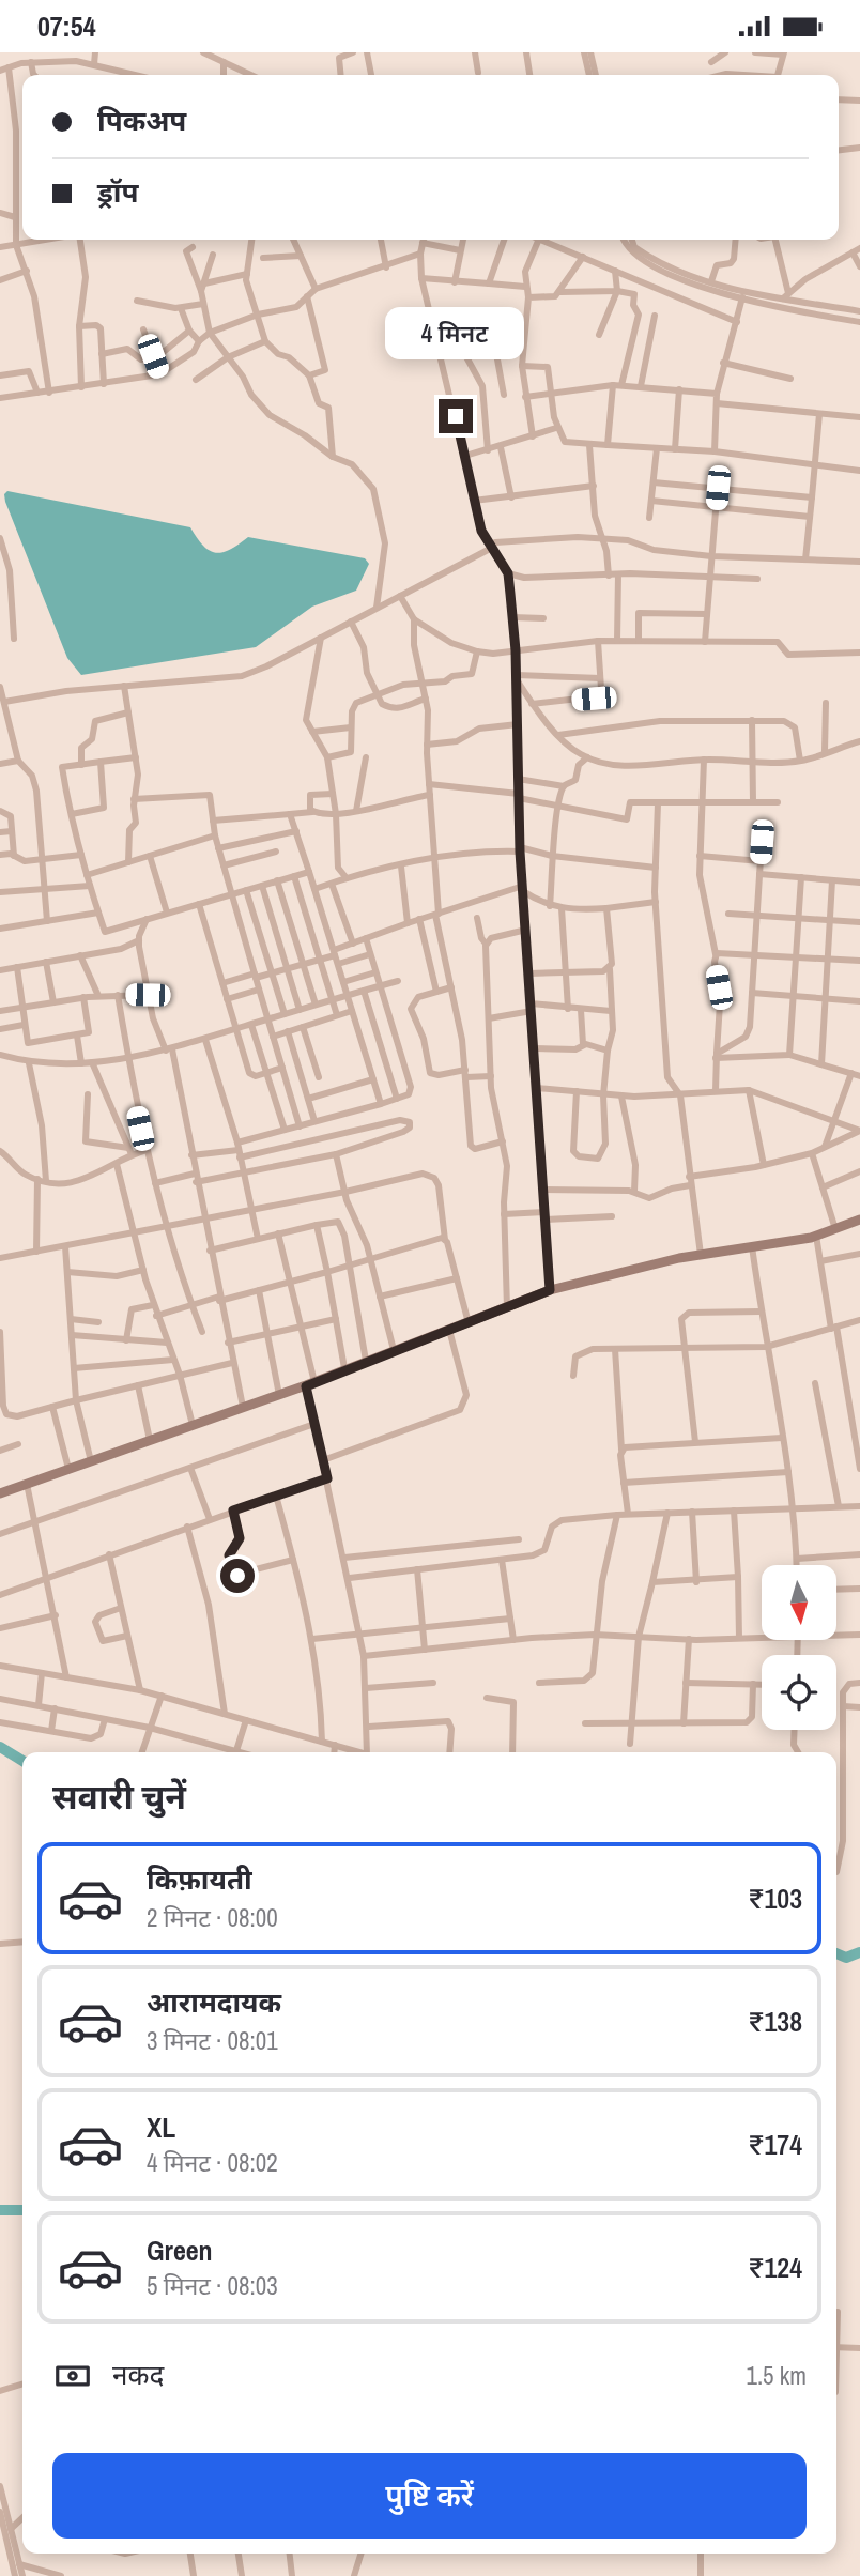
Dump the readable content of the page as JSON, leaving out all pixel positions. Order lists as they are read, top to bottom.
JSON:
{
  "north": "bottom",
  "page": {
    "status": "07:54",
    "banner": ["पिकअप", "ड्रॉप"],
    "bubble": "4 मिनट",
    "heading": "सवारी चुनें",
    "list": [
      {
        "name": "किफ़ायती",
        "note": "2 मिनट · 08:00",
        "value": "₹103"
      },
      {
        "name": "आरामदायक",
        "note": "3 मिनट · 08:01",
        "value": "₹138"
      },
      {
        "name": "XL",
        "note": "4 मिनट · 08:02",
        "value": "₹174"
      },
      {
        "name": "Green",
        "note": "5 मिनट · 08:03",
        "value": "₹124"
      }
    ],
    "pay": ["नकद", "1.5 km"],
    "buttons": "पुष्टि करें"
  }
}
